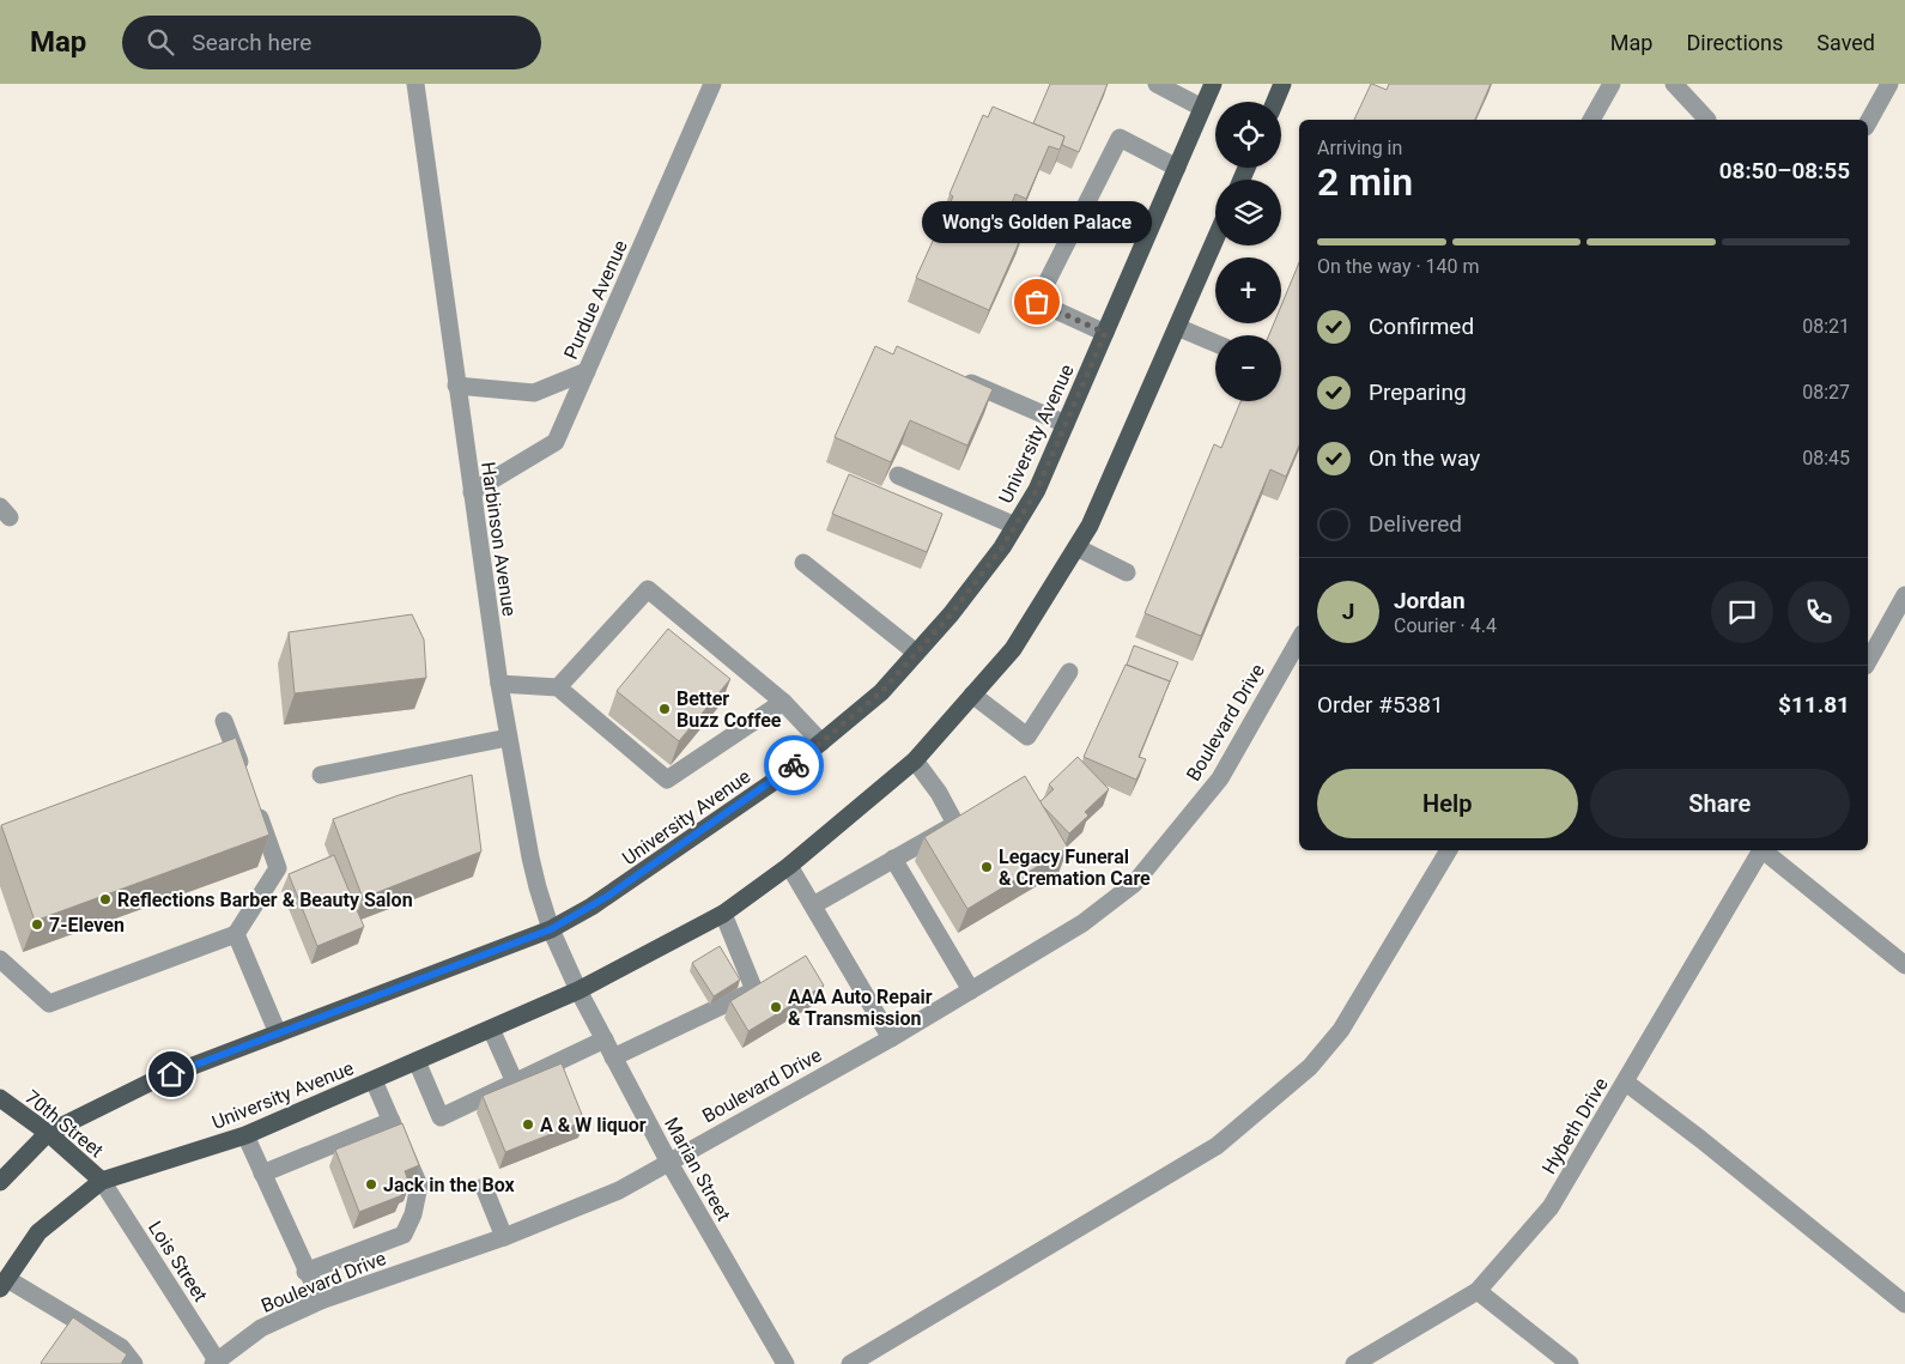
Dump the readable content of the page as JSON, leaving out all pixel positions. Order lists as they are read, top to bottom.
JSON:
{
  "streets": {
    "main road": ["University Avenue", "70th Street"],
    "street": [
      "Purdue Avenue",
      "Harbinson Avenue",
      "Boulevard Drive",
      "Hybeth Drive",
      "Marian Street",
      "Lois Street"
    ]
  },
  "crossings": [
    ["Purdue Avenue", "Harbinson Avenue"],
    ["University Avenue", "Harbinson Avenue"],
    ["University Avenue", "70th Street"],
    ["University Avenue", "Marian Street"],
    ["University Avenue", "Lois Street"],
    ["Harbinson Avenue", "Marian Street"],
    ["Boulevard Drive", "Marian Street"],
    ["Boulevard Drive", "Lois Street"],
    ["70th Street", "Lois Street"]
  ],
  "places": [
    "Wong's Golden Palace",
    "Better Buzz Coffee",
    "Legacy Funeral & Cremation Care",
    "Reflections Barber & Beauty Salon",
    "7-Eleven",
    "AAA Auto Repair & Transmission",
    "A & W liquor",
    "Jack in the Box"
  ],
  "page": {
    "header": "Map",
    "search": "Search here",
    "nav": ["Map", "Directions", "Saved"],
    "map_buttons": ["+", "−"],
    "heading": ["2 min", "Arriving in", "08:50–08:55"],
    "panel": [
      "Jordan",
      "Courier · 4.4",
      "Order #5381",
      "$11.81"
    ],
    "bubble": "Wong's Golden Palace",
    "bar": "On the way · 140 m",
    "list": [
      ["Confirmed", "08:21"],
      ["Preparing", "08:27"],
      ["On the way", "08:45"],
      "Delivered"
    ],
    "round": "J",
    "buttons": ["Help", "Share"]
  }
}
